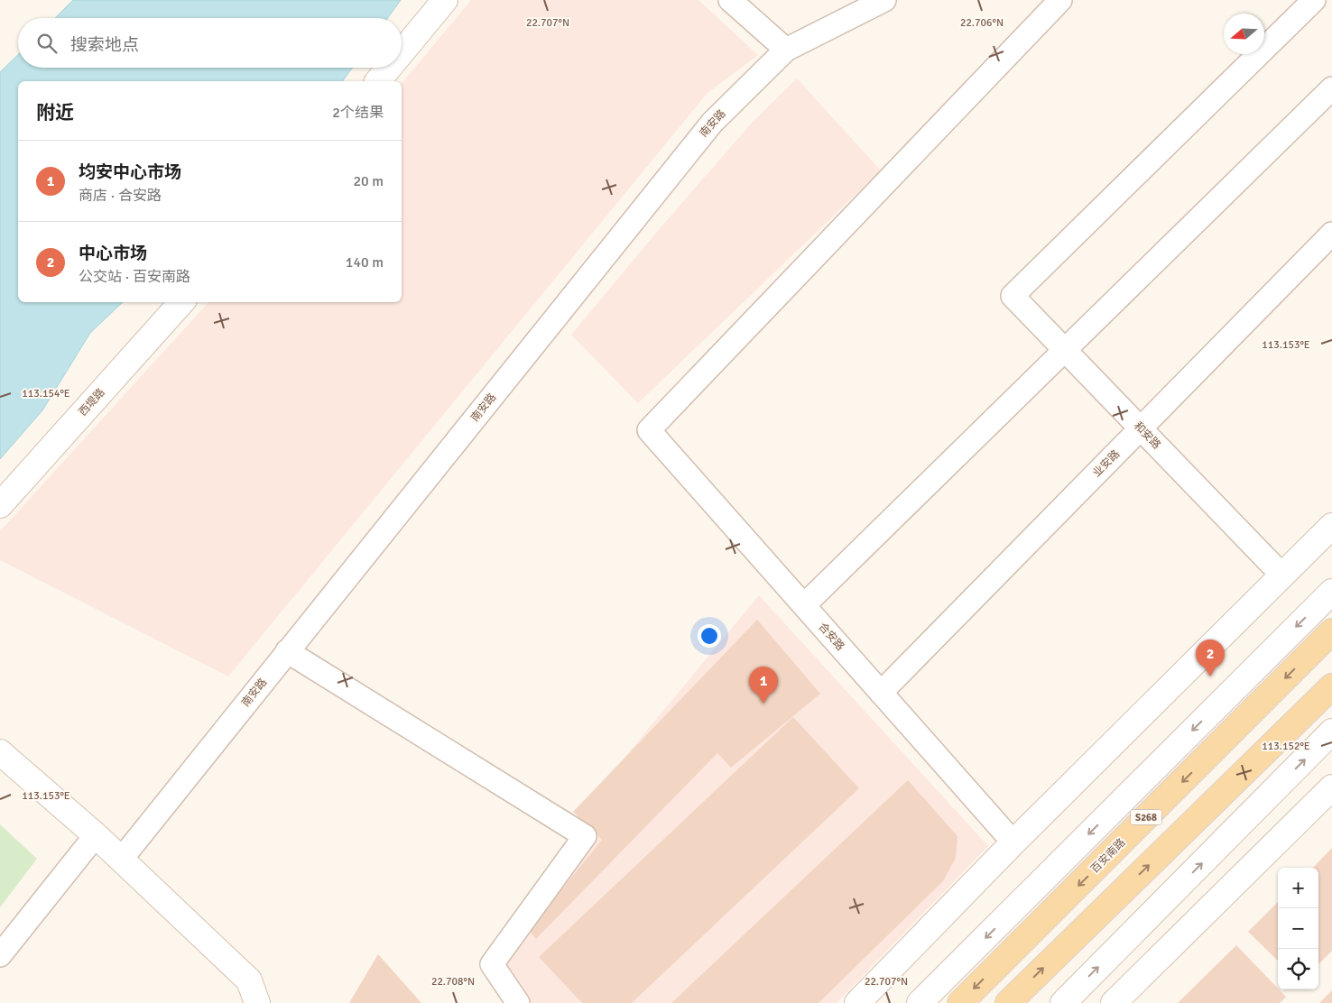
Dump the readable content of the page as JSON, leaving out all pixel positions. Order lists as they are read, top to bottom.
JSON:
{
  "streets": {
    "main road": ["S268", "百安南路"],
    "street": [
      "南安路",
      "西堤路",
      "和安路",
      "业安路",
      "合安路"
    ]
  },
  "crossings": [
    ["和安路", "业安路"],
    ["业安路", "合安路"]
  ],
  "north": "left",
  "page": {
    "search": "搜索地点",
    "heading": ["附近", "2个结果"],
    "list": [
      {
        "mark": "1",
        "name": "均安中心市场",
        "note": "商店 · 合安路",
        "value": "20 m"
      },
      {
        "mark": "2",
        "name": "中心市场",
        "note": "公交站 · 百安南路",
        "value": "140 m"
      }
    ],
    "pins": ["2", "1"],
    "map_buttons": ["+", "−"]
  },
  "coordinates": [
    "22.707°N",
    "22.706°N",
    "113.153°E",
    "113.154°E",
    "113.152°E",
    "22.708°N"
  ]
}
